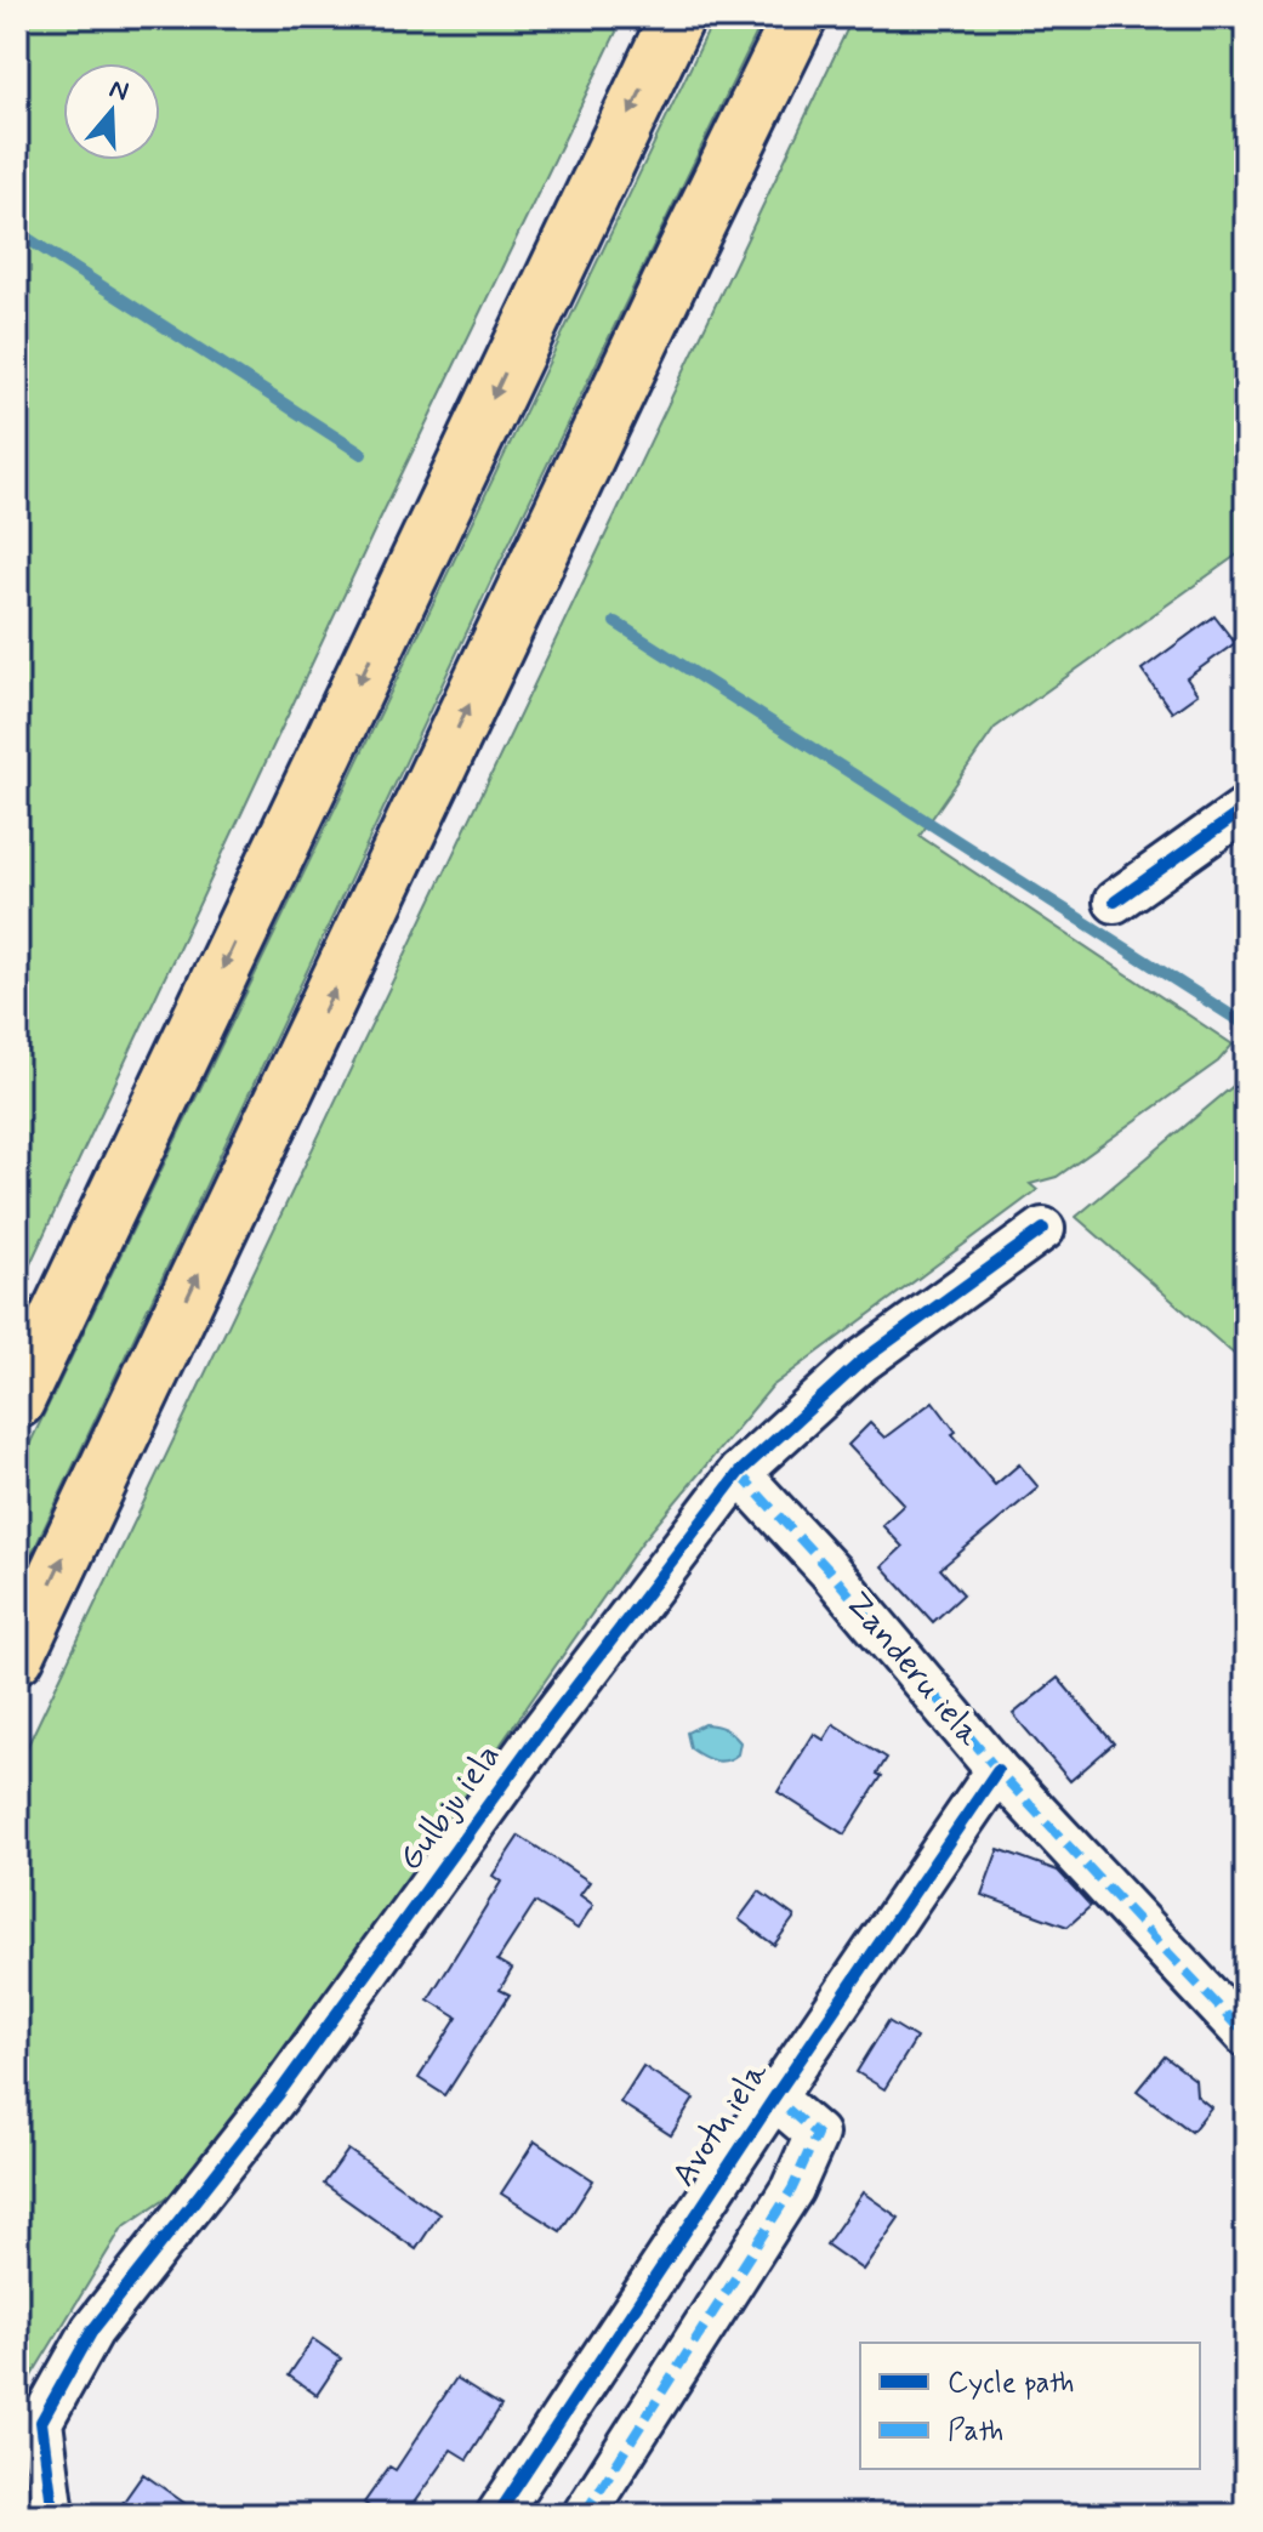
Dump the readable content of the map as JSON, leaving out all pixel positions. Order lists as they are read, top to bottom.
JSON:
{
  "streets": {
    "street": ["Zanderu iela", "Gulbju iela", "Avotu iela"]
  },
  "crossings": [
    ["Zanderu iela", "Gulbju iela"],
    ["Zanderu iela", "Avotu iela"]
  ],
  "legend": ["Cycle path", "Path"],
  "north": "top"
}
